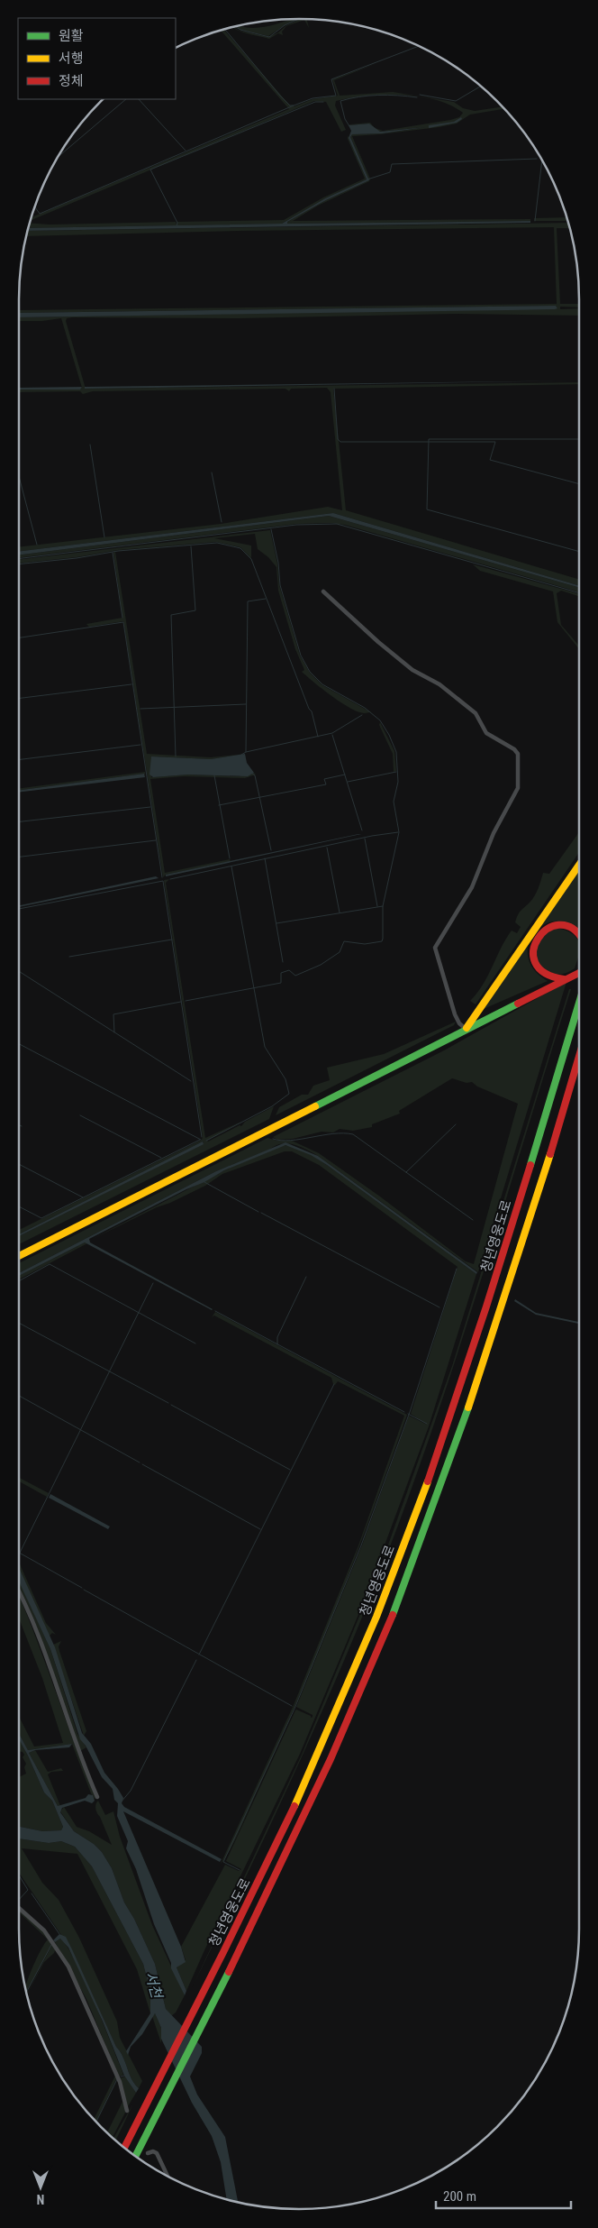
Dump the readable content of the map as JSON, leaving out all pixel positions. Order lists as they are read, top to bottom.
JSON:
{
  "streets": {
    "highway": ["청년영웅도로"]
  },
  "water": ["서천"],
  "legend": ["원활", "서행", "정체"],
  "scale_bar": "200 m",
  "north": "bottom"
}
